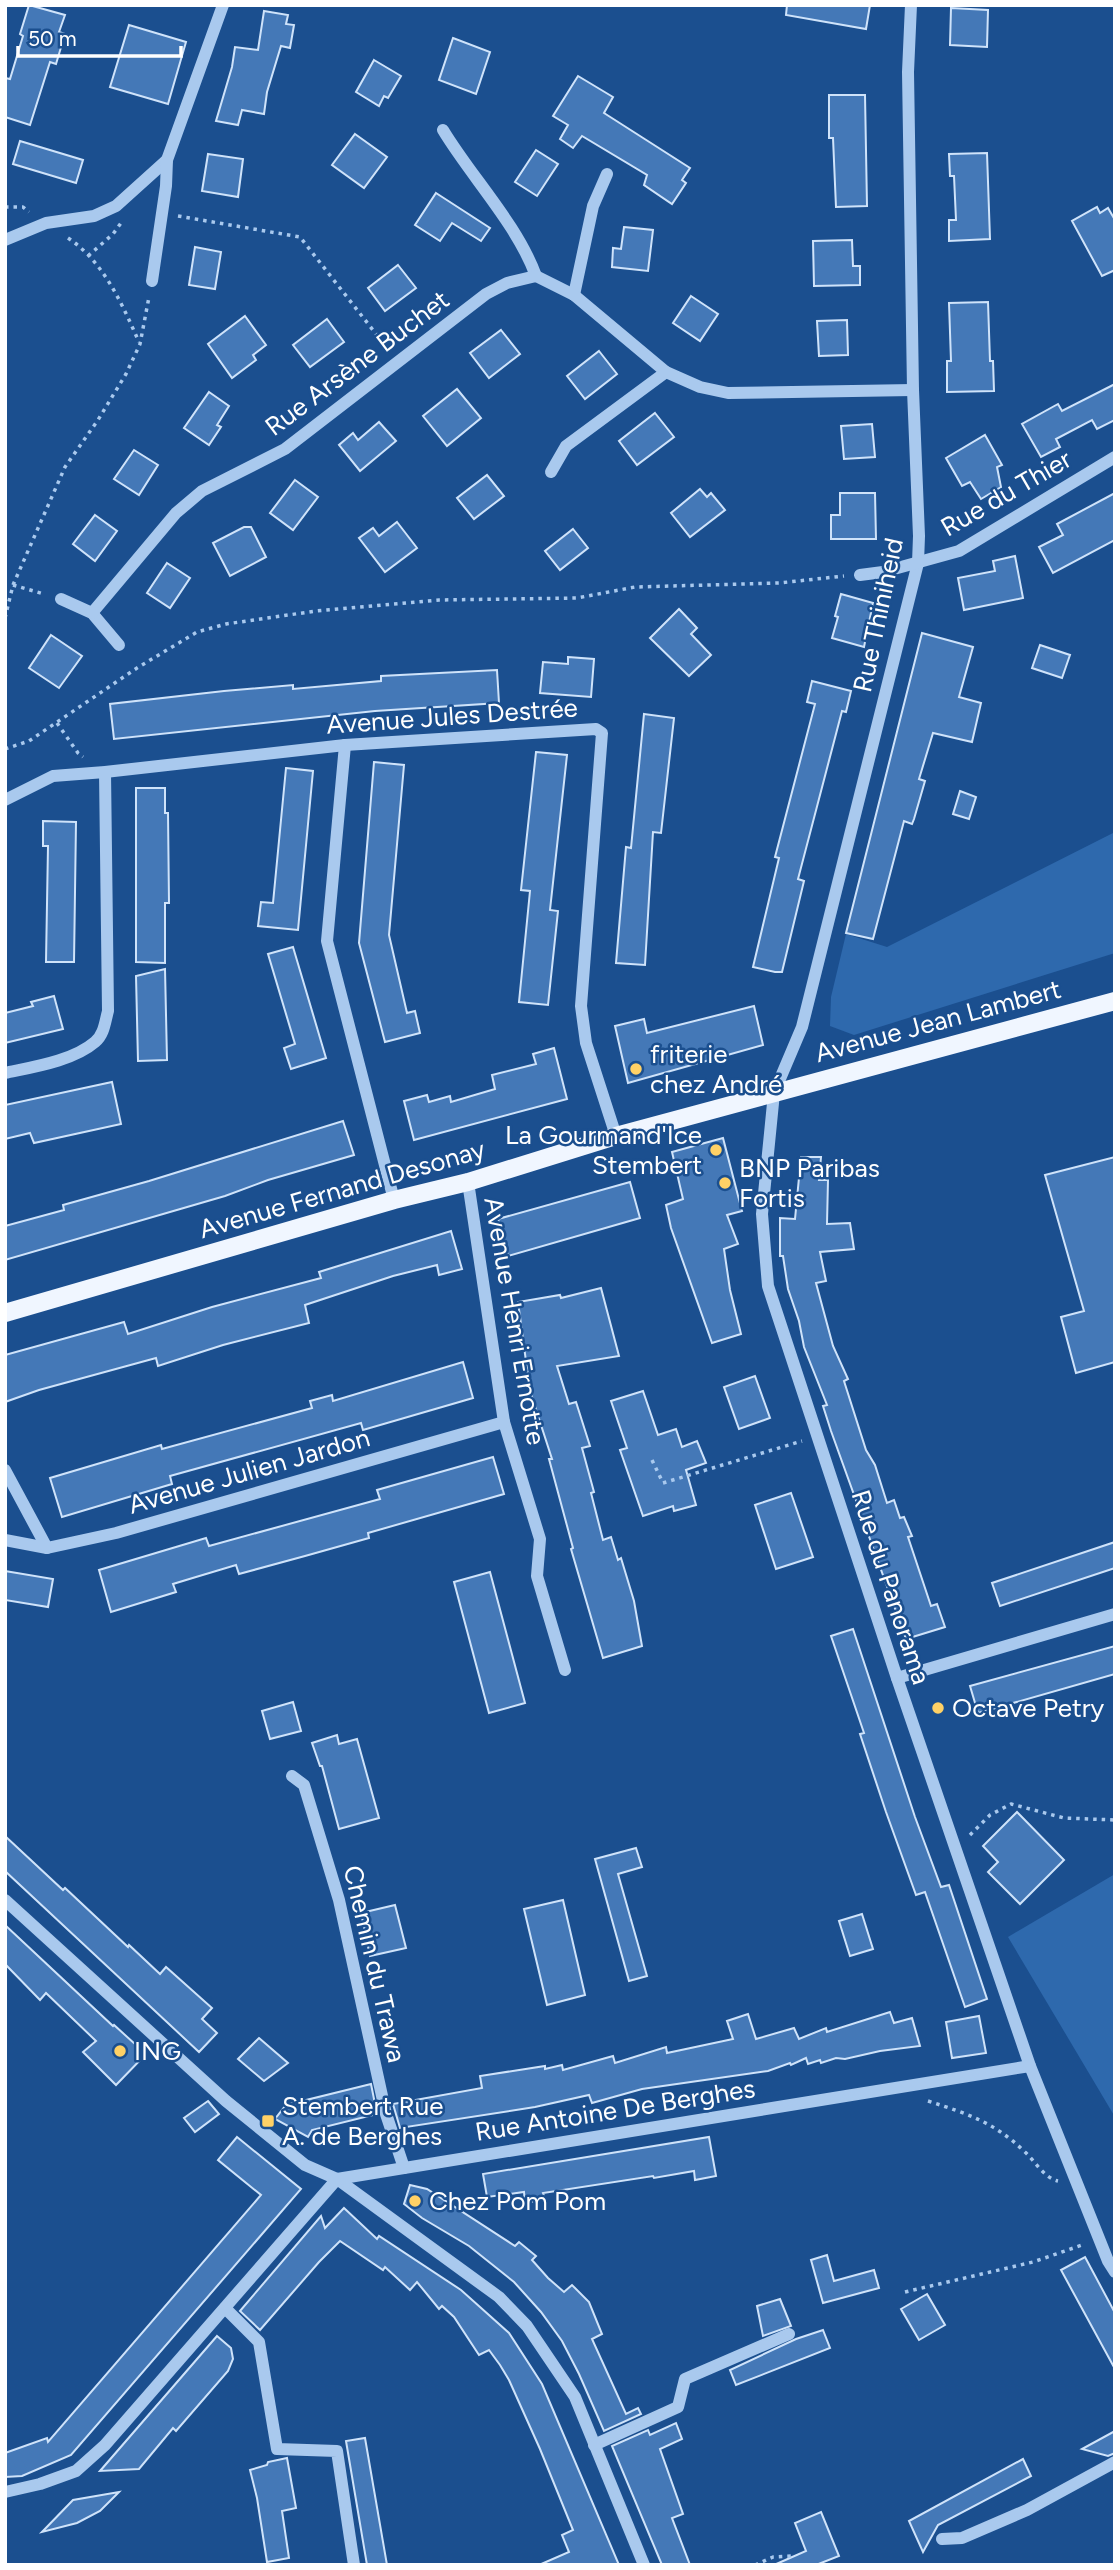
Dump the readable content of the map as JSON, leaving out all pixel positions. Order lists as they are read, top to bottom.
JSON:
{
  "streets": {
    "main road": ["Avenue Jean Lambert", "Avenue Fernand Desonay"],
    "street": [
      "Rue Arsène Buchet",
      "Rue du Thier",
      "Rue Thiniheid",
      "Avenue Jules Destrée",
      "Avenue Henri Ernotte",
      "Avenue Julien Jardon",
      "Rue du Panorama",
      "Chemin du Trawa",
      "Rue Antoine De Berghes"
    ]
  },
  "crossings": [
    ["Rue du Thier", "Rue Thiniheid"],
    ["Rue Thiniheid", "Avenue Jean Lambert"],
    ["Rue Thiniheid", "Avenue Fernand Desonay"],
    ["Rue Thiniheid", "Rue du Panorama"],
    ["Avenue Jules Destrée", "Avenue Fernand Desonay"],
    ["Avenue Jean Lambert", "Avenue Fernand Desonay"],
    ["Avenue Jean Lambert", "Rue du Panorama"],
    ["Avenue Fernand Desonay", "Avenue Henri Ernotte"],
    ["Avenue Fernand Desonay", "Rue du Panorama"],
    ["Avenue Henri Ernotte", "Avenue Julien Jardon"],
    ["Rue du Panorama", "Rue Antoine De Berghes"],
    ["Chemin du Trawa", "Rue Antoine De Berghes"]
  ],
  "places": {
    "other": [
      "friterie chez André",
      "La Gourmand'Ice Stembert",
      "BNP Paribas Fortis",
      "Octave Petry",
      "ING",
      "Chez Pom Pom"
    ],
    "transit": ["Stembert Rue A. de Berghes"]
  },
  "scale_bar": "50 m"
}
